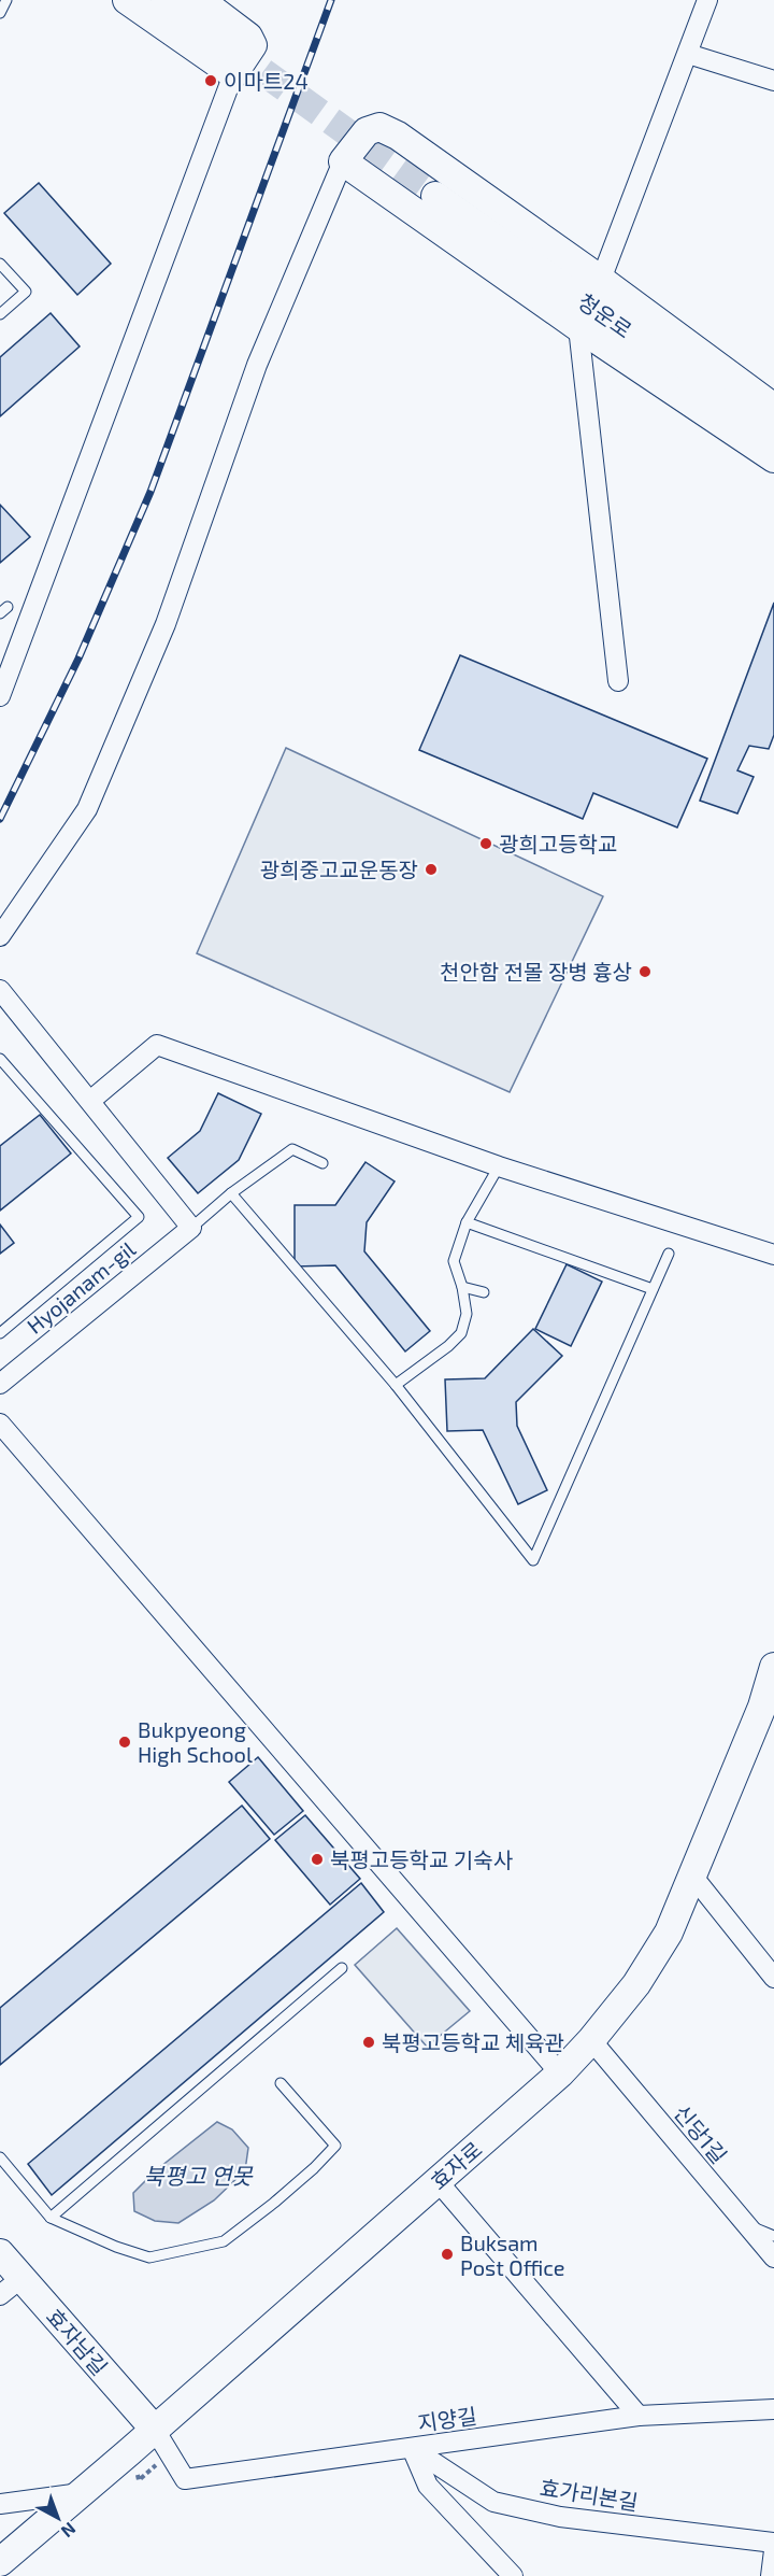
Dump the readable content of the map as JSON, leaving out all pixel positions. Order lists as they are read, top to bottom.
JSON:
{
  "streets": {
    "street": [
      "청운로",
      "Hyojanam-gil",
      "신당1길",
      "효자로",
      "효자남길",
      "지양길",
      "효가리본길"
    ]
  },
  "crossings": [
    ["신당1길", "효자로"],
    ["효자로", "효자남길"],
    ["효자로", "지양길"],
    ["효자남길", "지양길"],
    ["지양길", "효가리본길"]
  ],
  "water": ["북평고 연못"],
  "places": [
    "이마트24",
    "광희고등학교",
    "광희중고교운동장",
    "천안함 전몰 장병 흉상",
    "Bukpyeong High School",
    "북평고등학교 기숙사",
    "북평고등학교 체육관",
    "Buksam Post Office"
  ],
  "north": "bottom right"
}
